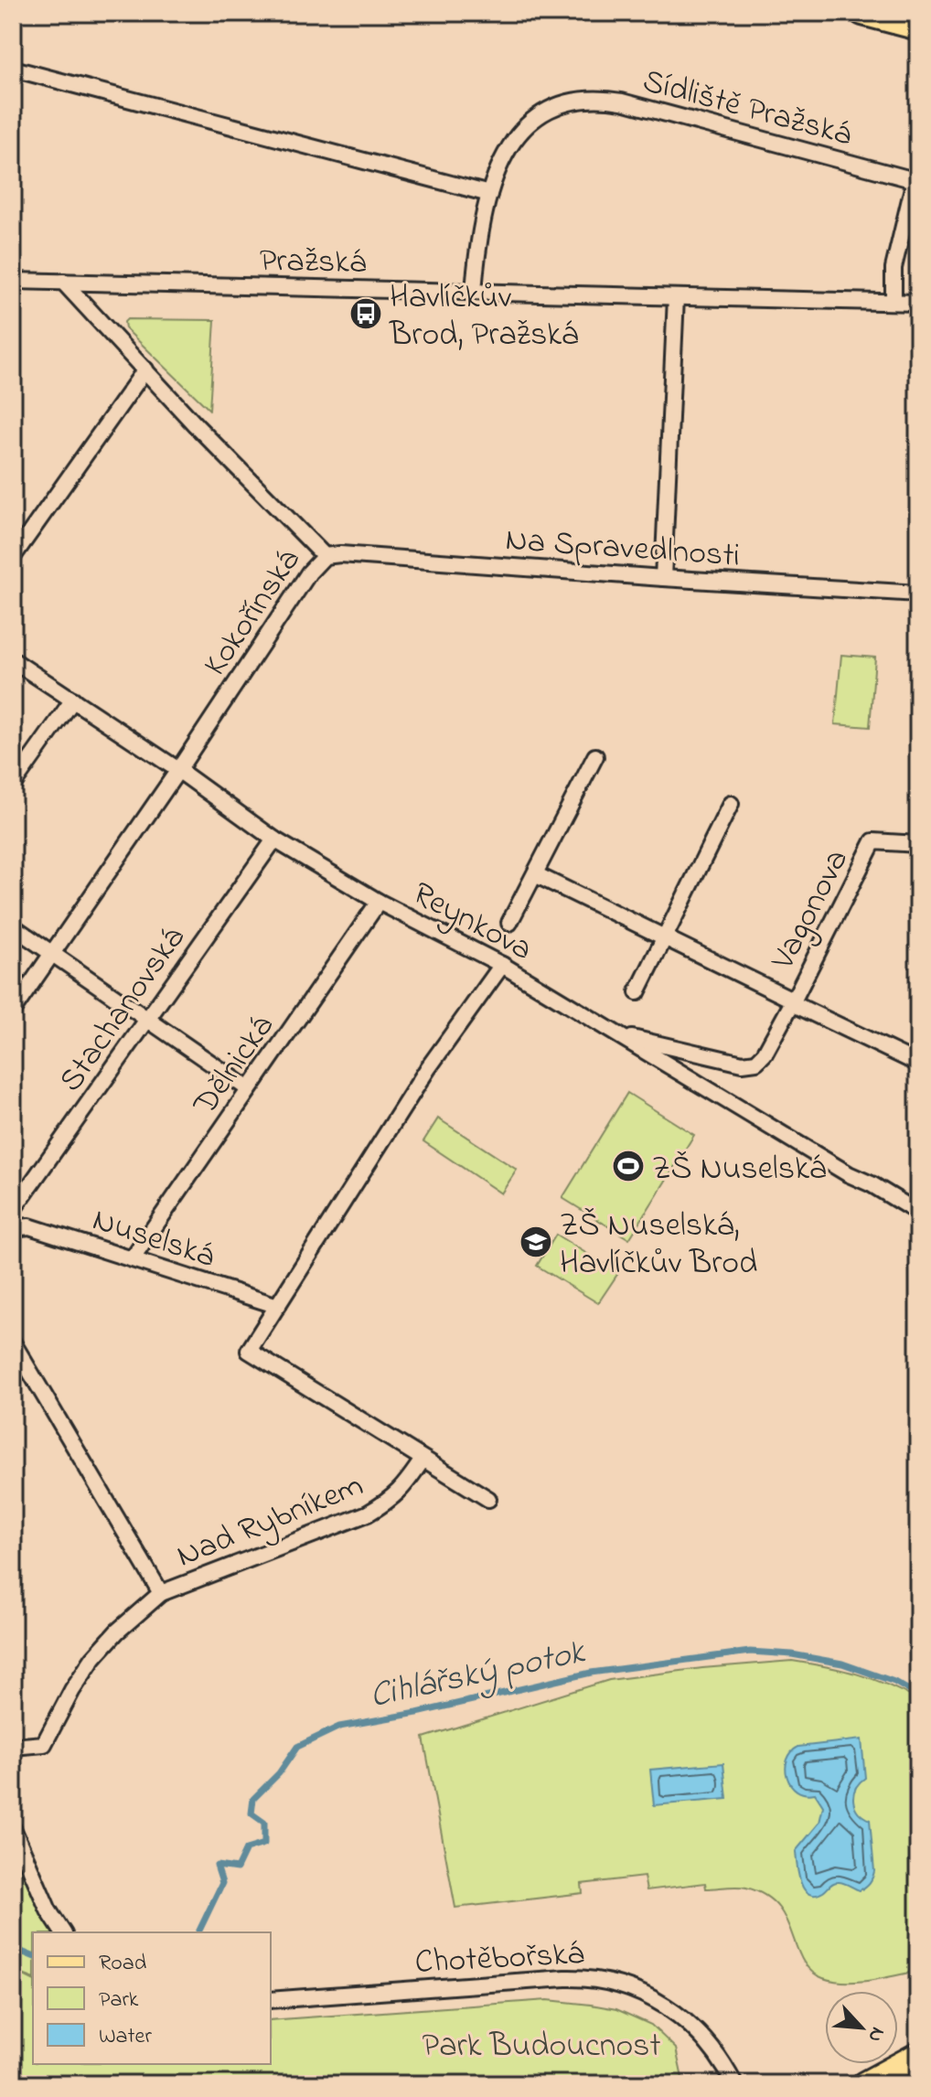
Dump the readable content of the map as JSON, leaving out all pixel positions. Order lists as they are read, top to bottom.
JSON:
{
  "streets": {
    "street": [
      "Sídliště Pražská",
      "Pražská",
      "Na Spravedlnosti",
      "Kokořínská",
      "Vagonova",
      "Reynkova",
      "Stachanovská",
      "Dělnická",
      "Nuselská",
      "Nad Rybníkem",
      "Chotěbořská"
    ]
  },
  "crossings": [
    ["Sídliště Pražská", "Pražská"],
    ["Pražská", "Kokořínská"],
    ["Na Spravedlnosti", "Kokořínská"],
    ["Kokořínská", "Reynkova"],
    ["Vagonova", "Reynkova"],
    ["Reynkova", "Stachanovská"],
    ["Reynkova", "Dělnická"],
    ["Dělnická", "Nuselská"]
  ],
  "water": ["Cihlářský potok"],
  "parks": ["Park Budoucnost"],
  "places": {
    "bus stop": ["Havlíčkův Brod, Pražská"],
    "sports": ["ZŠ Nuselská"],
    "school or university": ["ZŠ Nuselská, Havlíčkův Brod"]
  },
  "legend": ["Road", "Park", "Water"],
  "north": "bottom right"
}
